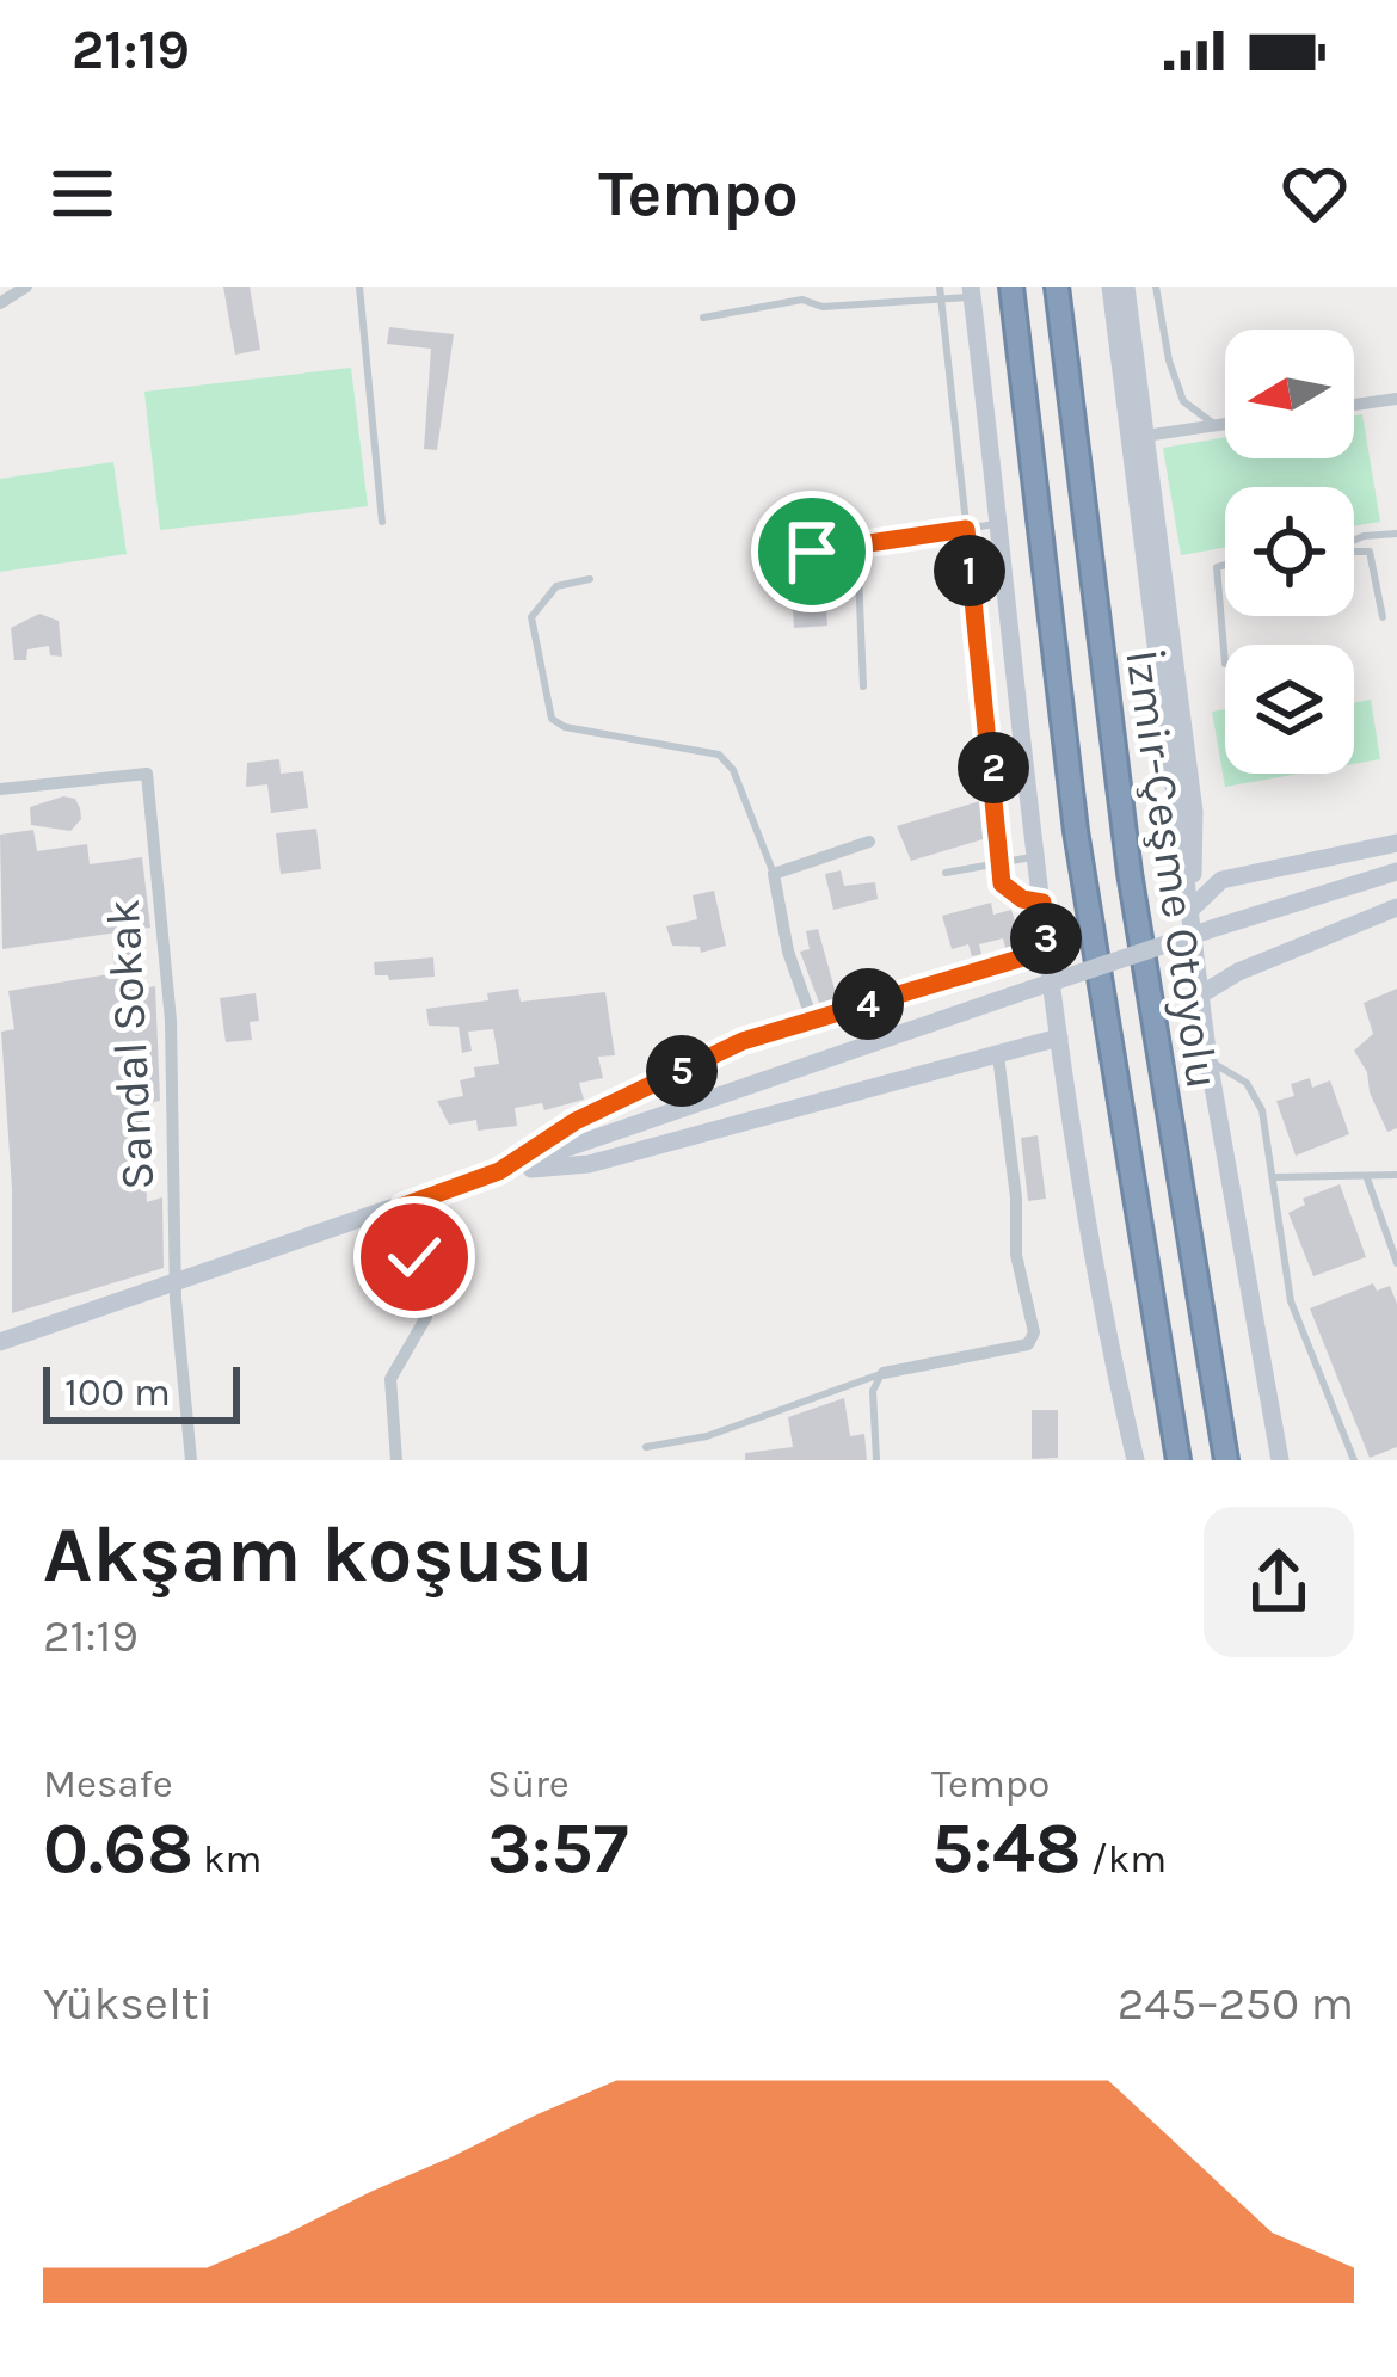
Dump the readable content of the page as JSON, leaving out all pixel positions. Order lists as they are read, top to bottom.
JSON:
{
  "streets": {
    "highway": ["İzmir-Çeşme Otoyolu"],
    "street": ["Sandal Sokak"]
  },
  "scale_bar": "100 m",
  "north": "left",
  "page": {
    "status": "21:19",
    "header": "Tempo",
    "pins": [
      "1",
      "2",
      "3",
      "4",
      "5"
    ],
    "scale": "100 m",
    "heading": ["Akşam koşusu", "21:19"],
    "stats": [
      ["Mesafe", "0.68 km"],
      ["Süre", "3:57"],
      ["Tempo", "5:48 /km"]
    ],
    "chart": ["Yükselti", "245–250 m"]
  }
}
